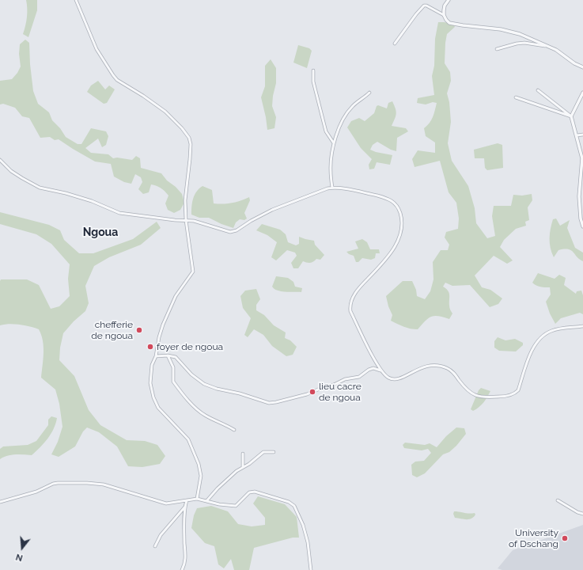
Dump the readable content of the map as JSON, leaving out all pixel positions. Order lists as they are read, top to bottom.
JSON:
{
  "districts": ["Ngoua"],
  "places": [
    "chefferie de ngoua",
    "foyer de ngoua",
    "lieu cacre de ngoua",
    "University of Dschang"
  ],
  "north": "bottom"
}
